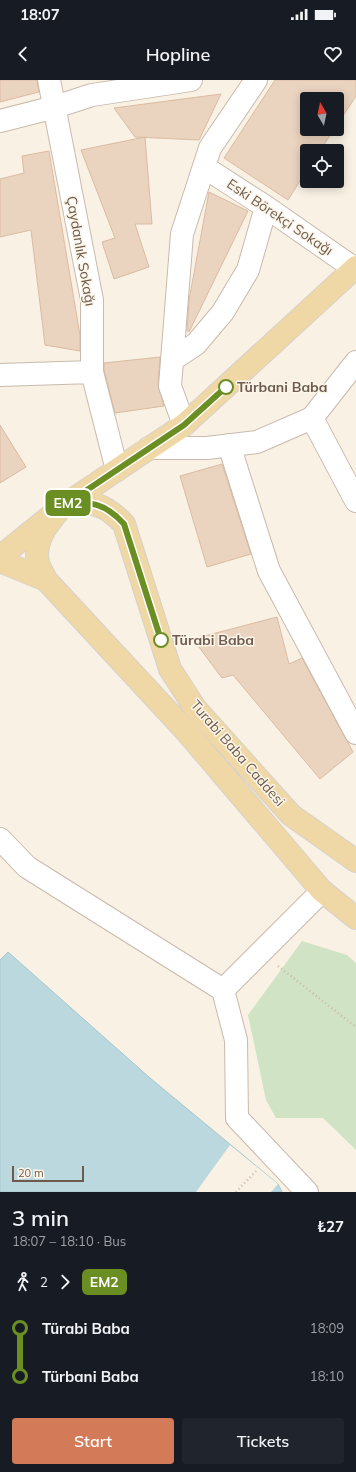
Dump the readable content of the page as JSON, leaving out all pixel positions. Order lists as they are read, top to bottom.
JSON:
{
  "streets": {
    "main road": ["Turabi Baba Caddesi"],
    "street": ["Eski Börekçi Sokağı", "Çaydanlık Sokağı"]
  },
  "places": ["Türbani Baba", "Türabi Baba"],
  "lines": ["bus line EM2"],
  "scale_bar": "20 m",
  "north": "top",
  "page": {
    "status": "18:07",
    "header": "Hopline",
    "on_map": "EM2",
    "scale": "20 m",
    "heading": ["3 min", "18:07 – 18:10 · Bus", "₺27"],
    "legs": ["2", "EM2"],
    "list": [
      {
        "name": "Türabi Baba",
        "value": "18:09"
      },
      {
        "name": "Türbani Baba",
        "value": "18:10"
      }
    ],
    "buttons": ["Start", "Tickets"]
  }
}
